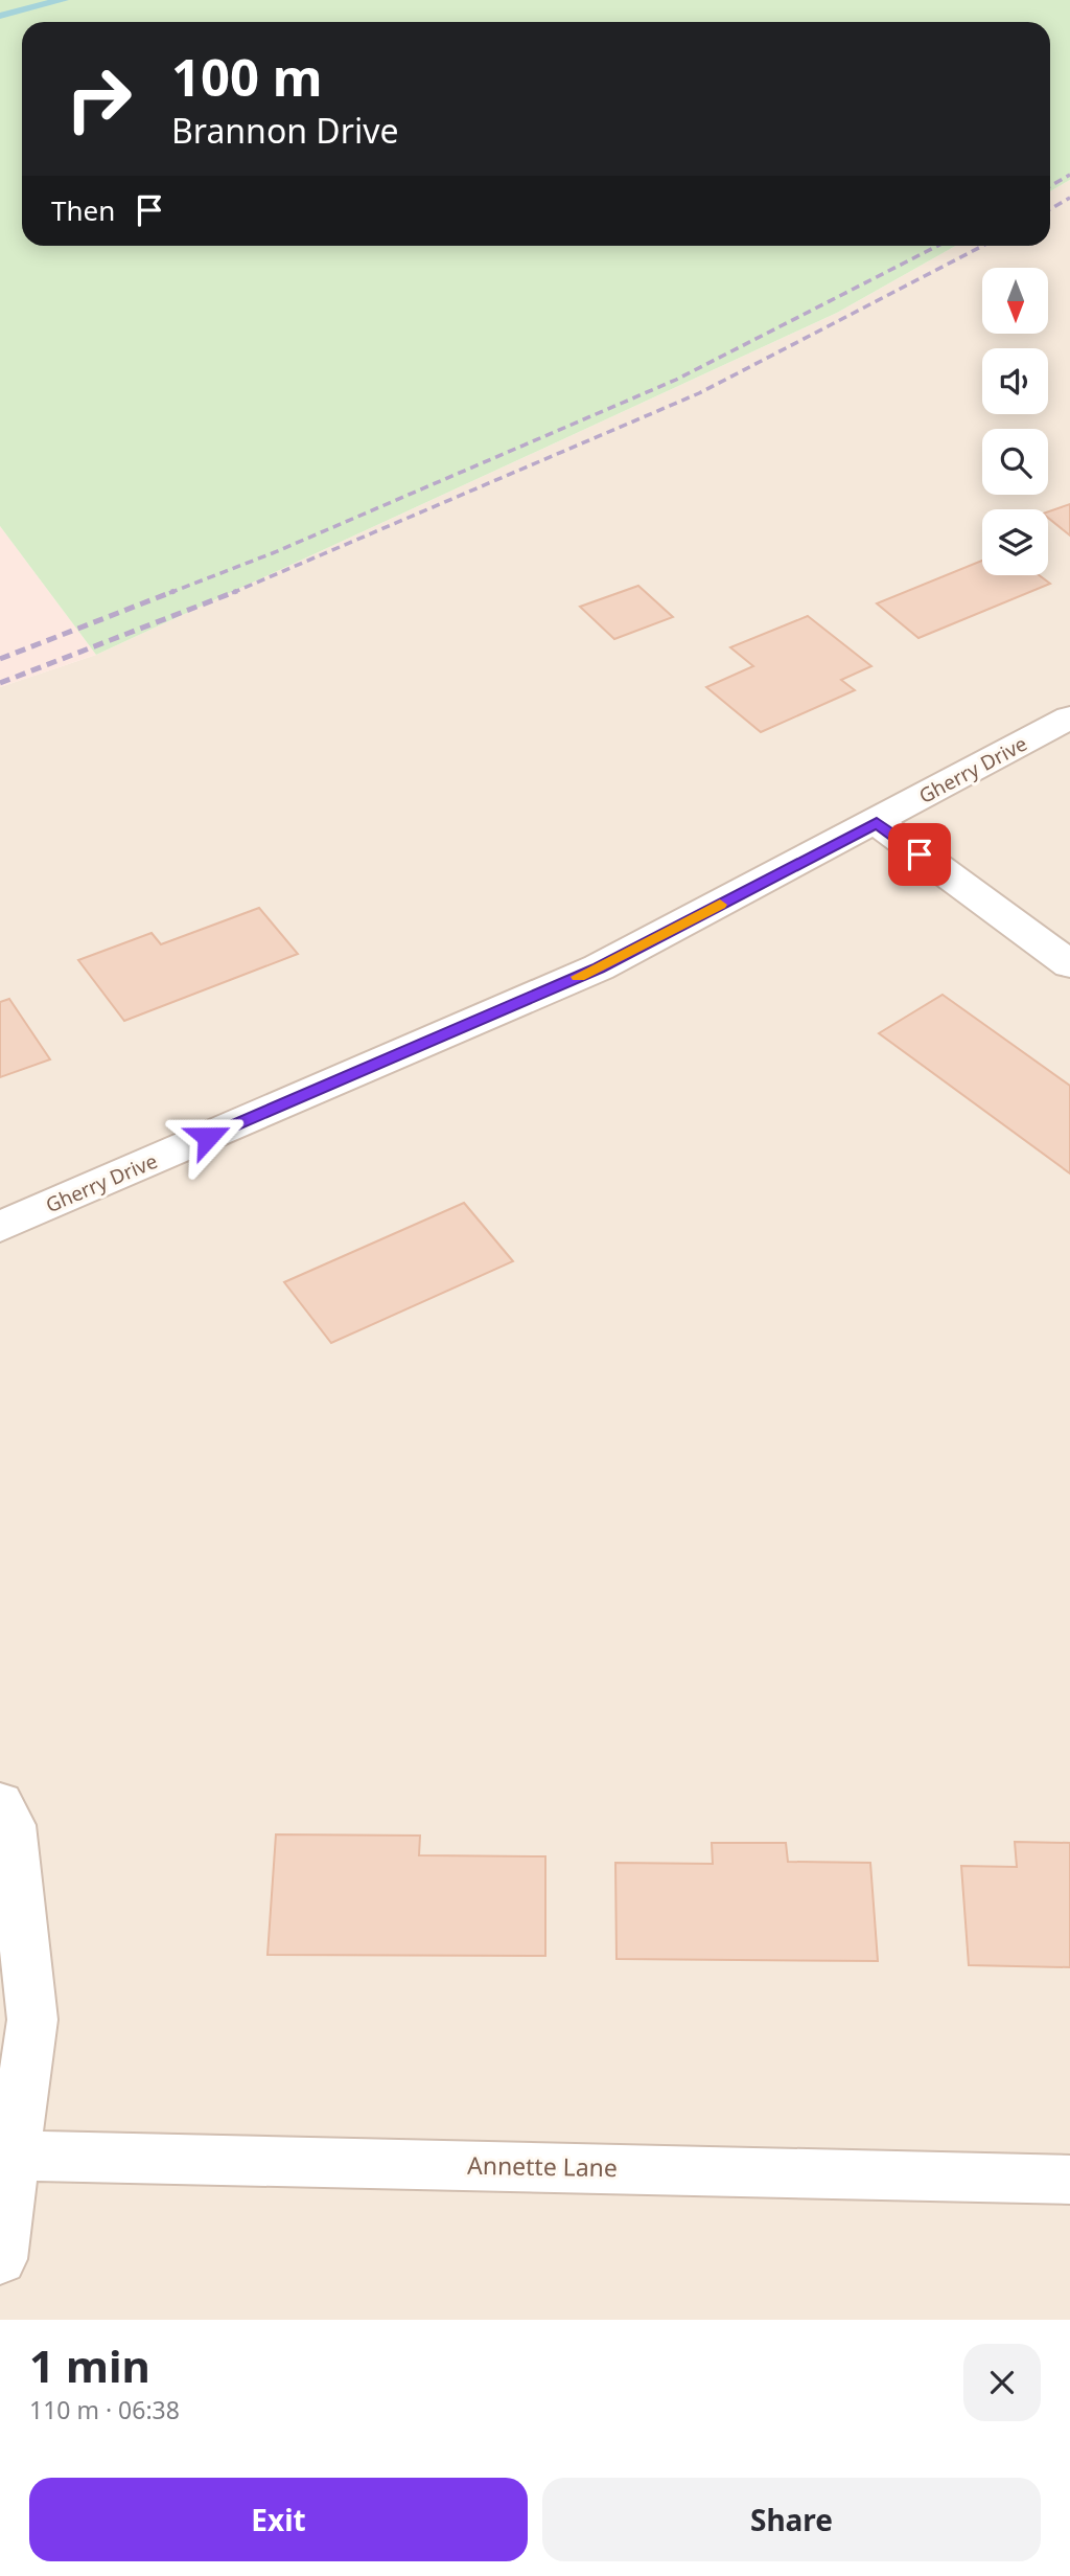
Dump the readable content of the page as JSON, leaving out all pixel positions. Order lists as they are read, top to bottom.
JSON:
{
  "streets": {
    "street": ["Gherry Drive", "Annette Lane"]
  },
  "north": "bottom",
  "page": {
    "turn": ["100 m", "Brannon Drive"],
    "then": "Then",
    "heading": ["1 min", "110 m · 06:38"],
    "buttons": ["Exit", "Share"]
  }
}
